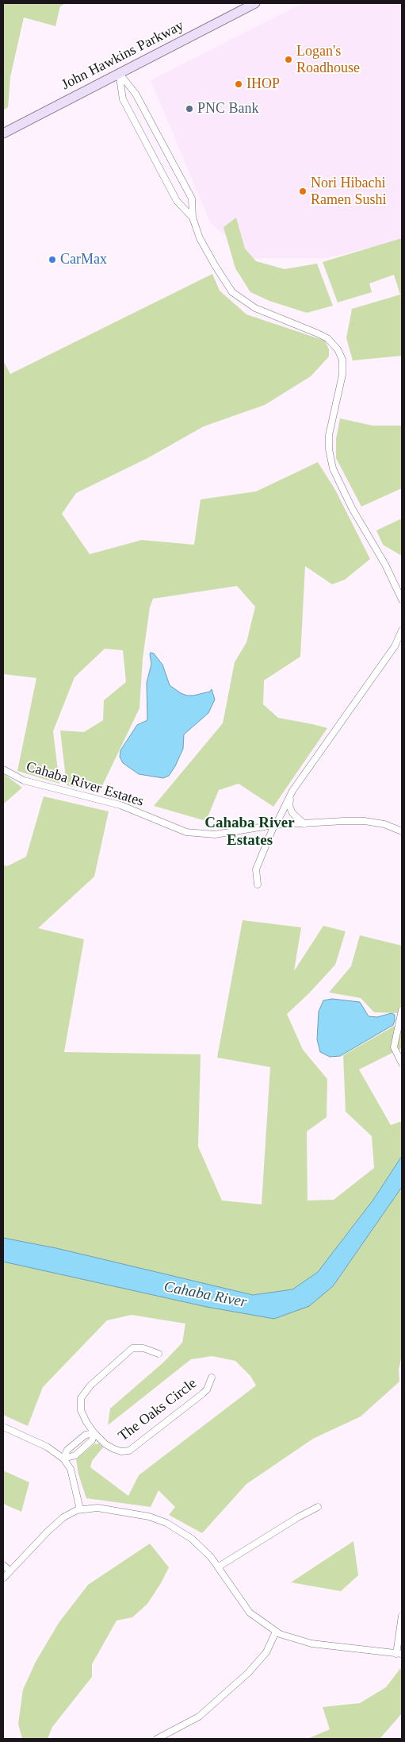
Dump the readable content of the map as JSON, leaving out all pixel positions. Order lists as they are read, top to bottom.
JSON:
{
  "streets": {
    "main road": ["John Hawkins Parkway"],
    "street": ["Cahaba River Estates", "The Oaks Circle"]
  },
  "districts": ["Cahaba River Estates"],
  "water": ["Cahaba River"],
  "places": [
    "Logan's Roadhouse",
    "IHOP",
    "PNC Bank",
    "Nori Hibachi Ramen Sushi",
    "CarMax"
  ]
}
